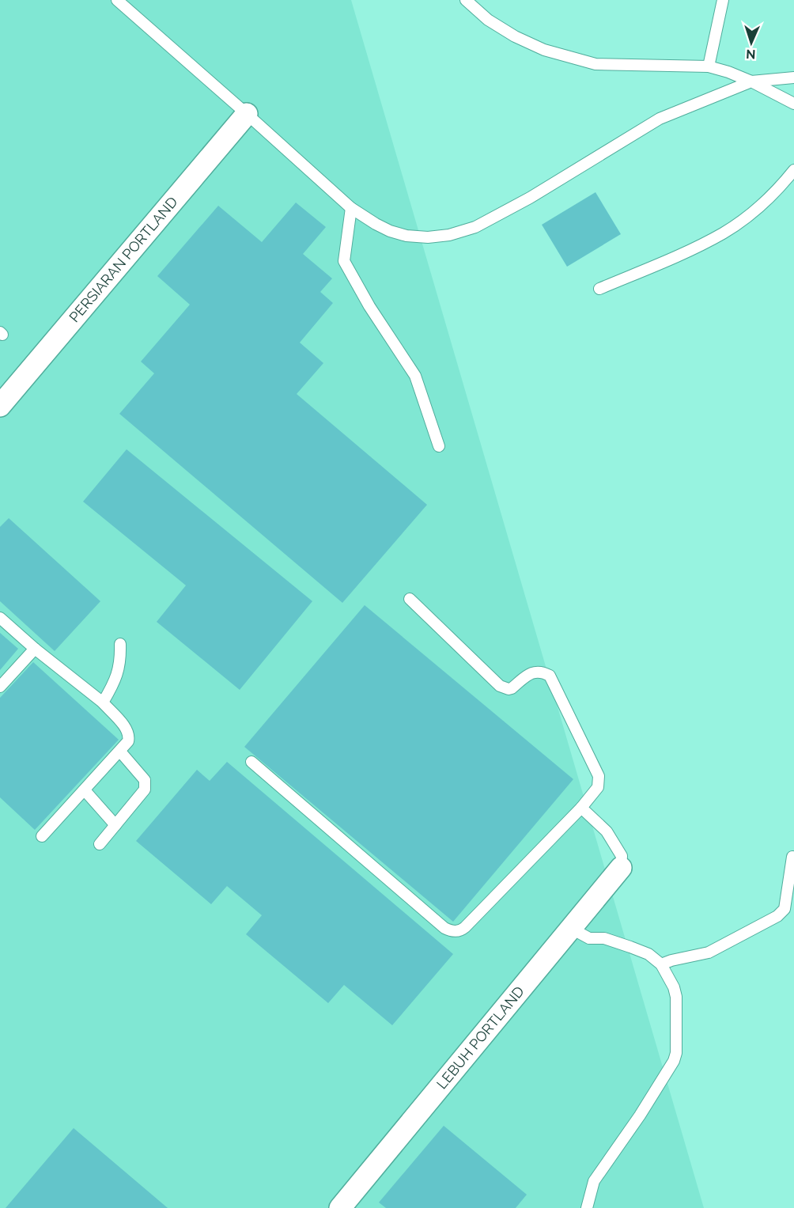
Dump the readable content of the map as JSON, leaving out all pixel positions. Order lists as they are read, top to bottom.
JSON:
{
  "streets": {
    "street": ["PERSIARAN PORTLAND", "LEBUH PORTLAND"]
  },
  "north": "bottom"
}
